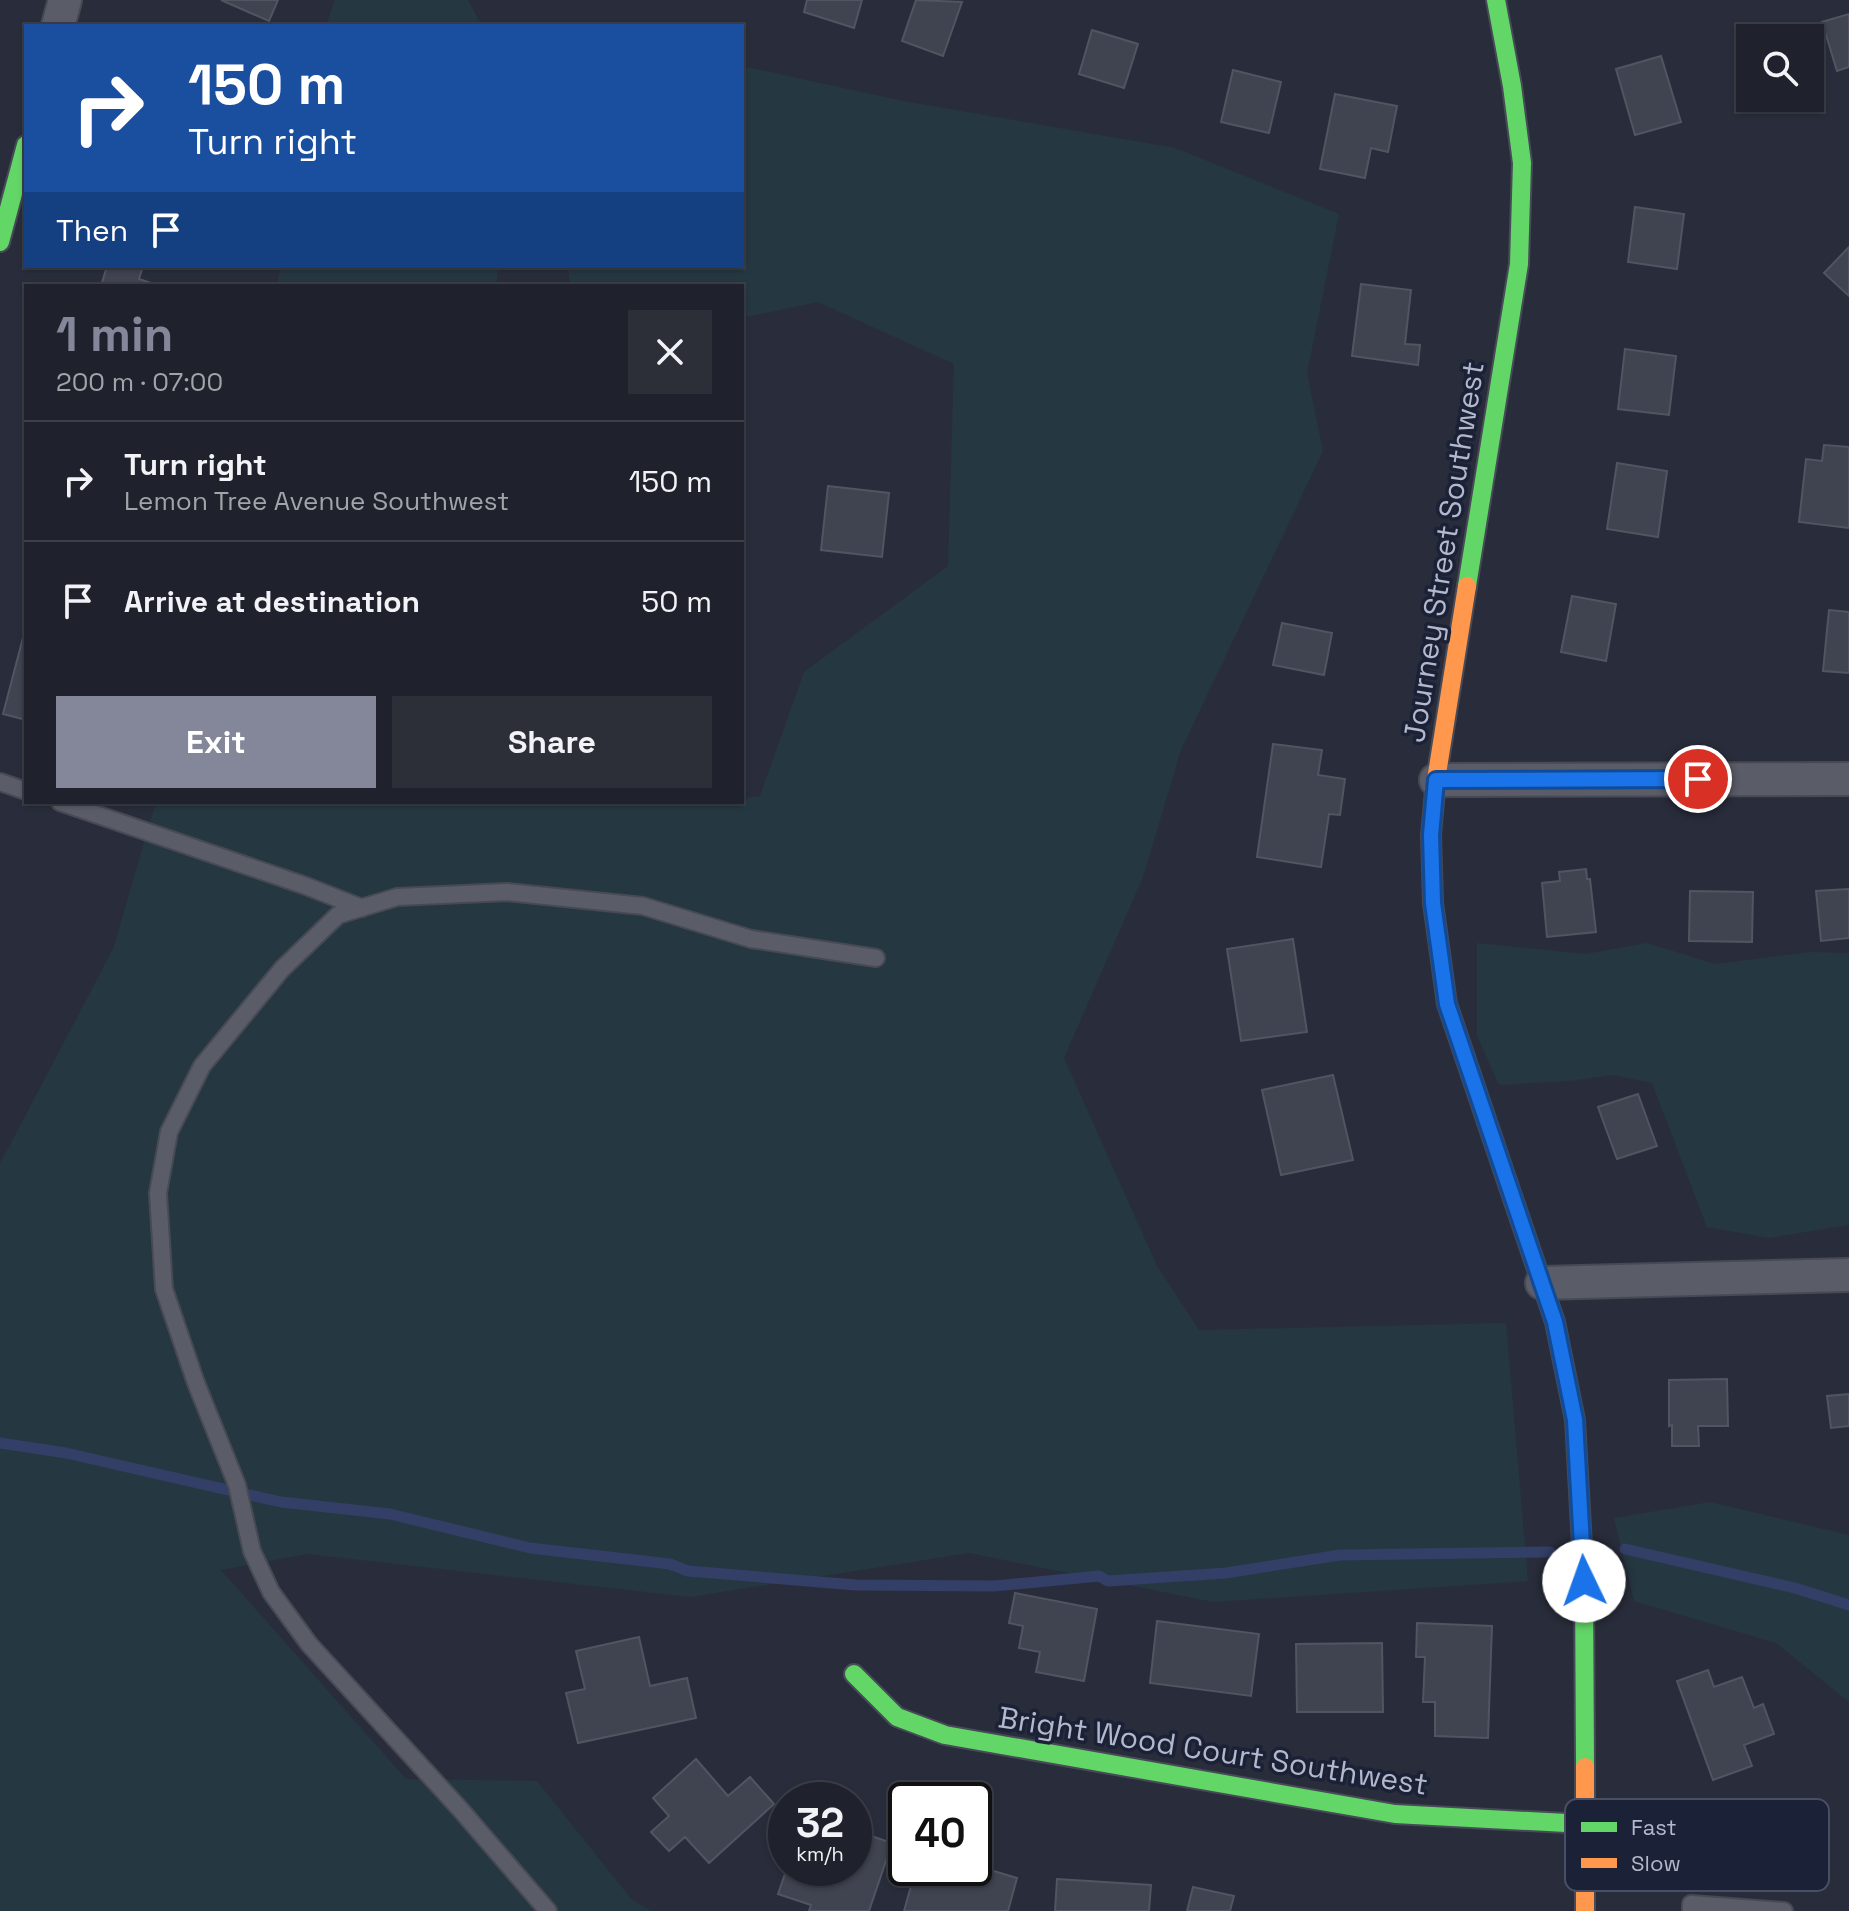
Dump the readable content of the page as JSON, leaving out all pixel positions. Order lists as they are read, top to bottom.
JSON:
{
  "streets": {
    "street": ["Journey Street Southwest", "Bright Wood Court Southwest"]
  },
  "legend": ["Fast", "Slow"],
  "page": {
    "turn": ["150 m", "Turn right"],
    "then": "Then",
    "heading": ["1 min", "200 m · 07:00"],
    "list": [
      {
        "name": "Turn right",
        "note": "Lemon Tree Avenue Southwest",
        "value": "150 m"
      },
      {
        "name": "Arrive at destination",
        "value": "50 m"
      }
    ],
    "buttons": ["Exit", "Share"],
    "speed": "32 km/h",
    "limit": "40"
  }
}
